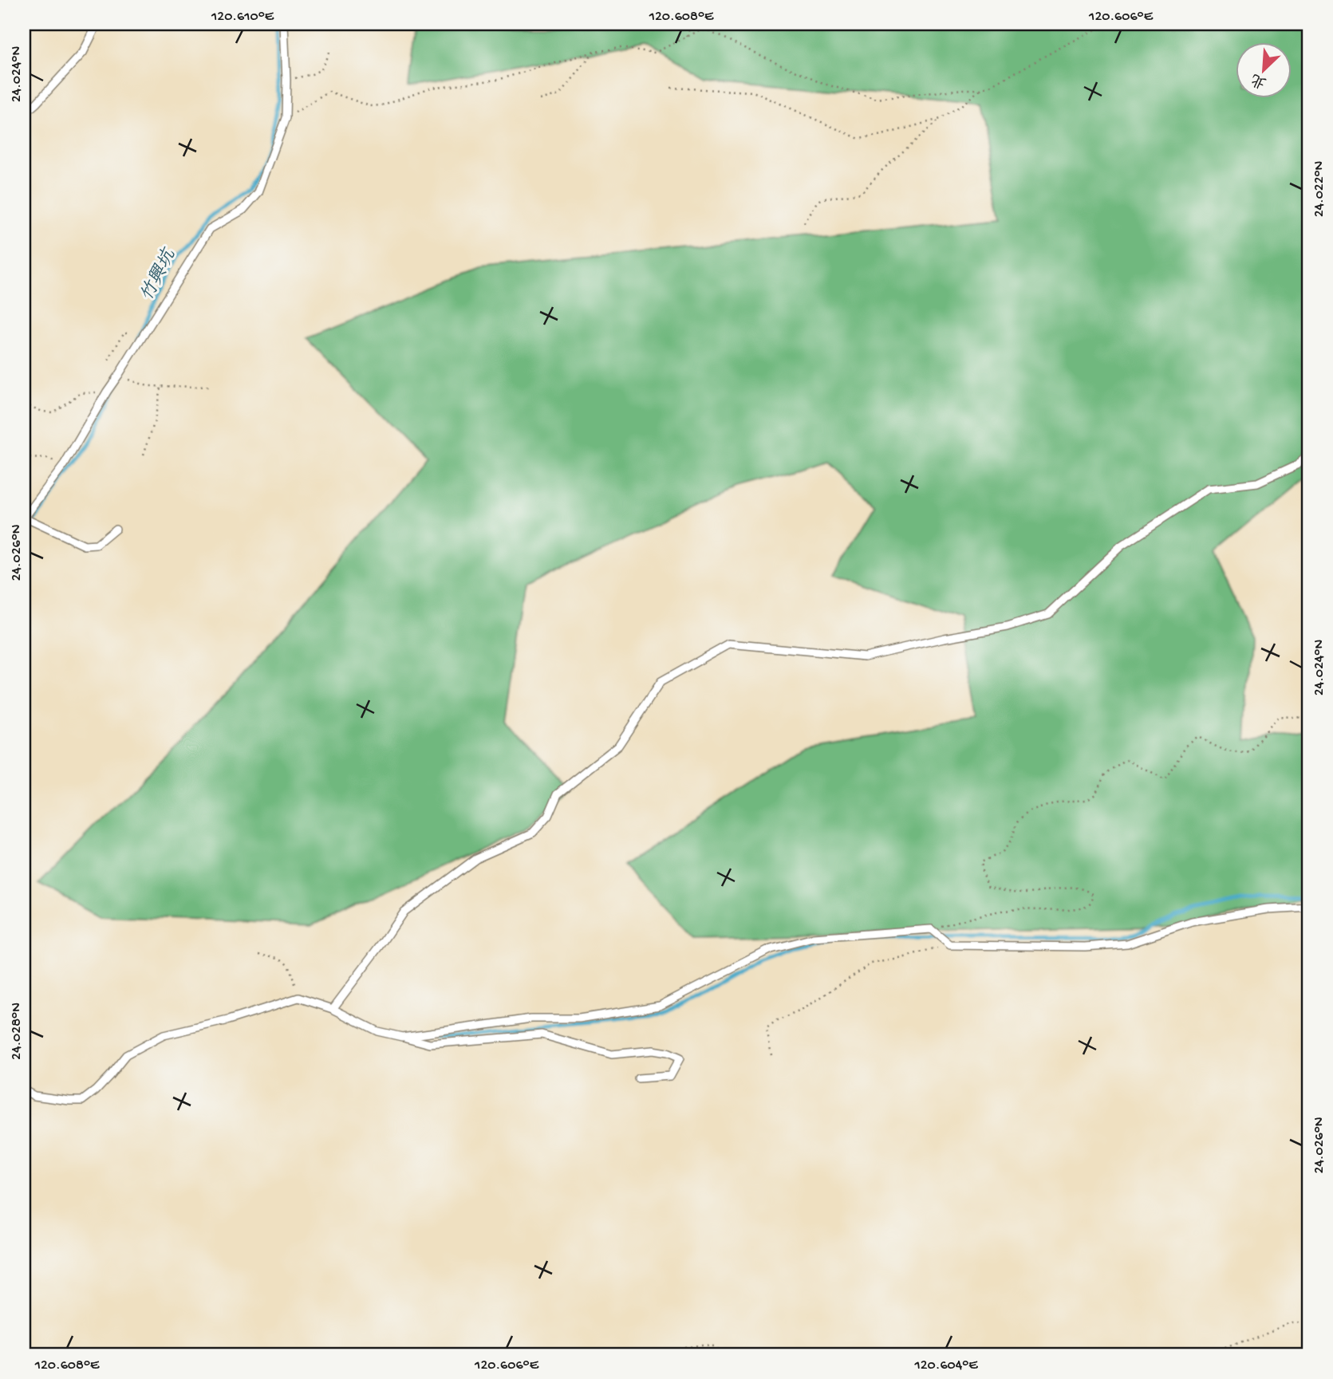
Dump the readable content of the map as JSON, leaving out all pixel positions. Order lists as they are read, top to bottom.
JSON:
{
  "water": ["竹興坑"],
  "north": "bottom left",
  "coordinates": [
    "120.610°E",
    "120.608°E",
    "120.606°E",
    "24.024°N",
    "24.022°N",
    "24.026°N",
    "24.028°N",
    "120.604°E"
  ]
}
